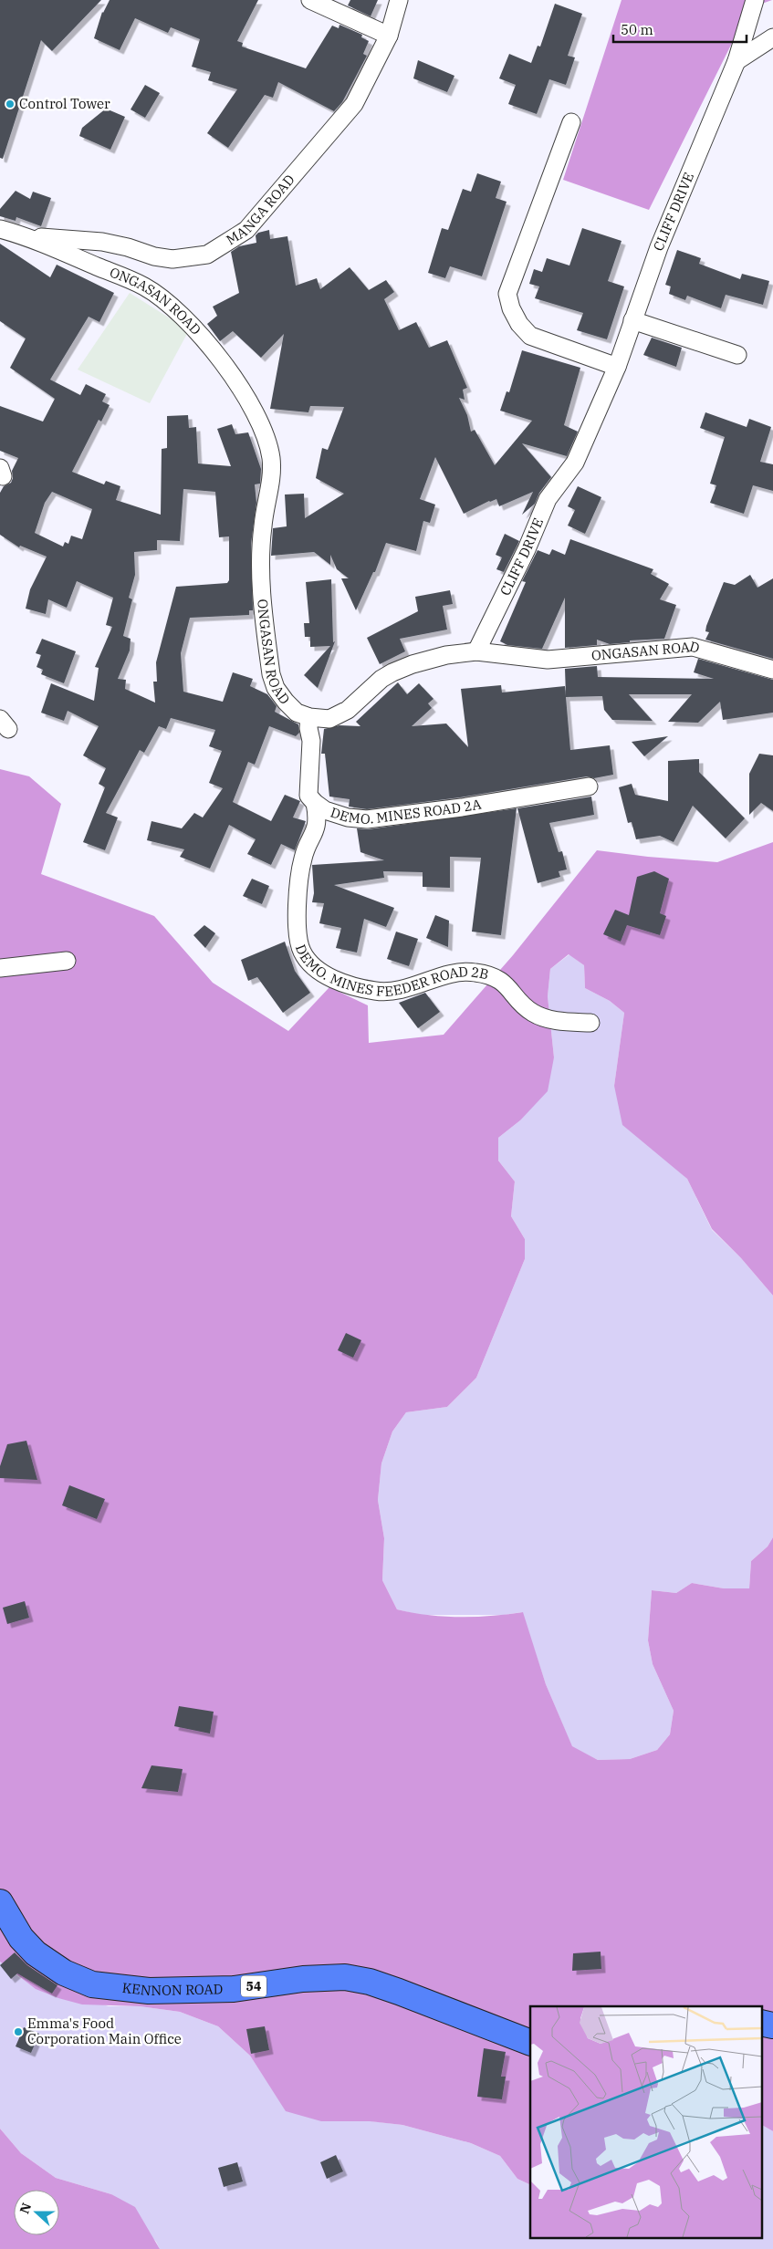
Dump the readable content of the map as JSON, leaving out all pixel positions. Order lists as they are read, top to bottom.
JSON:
{
  "streets": {
    "highway": ["54", "KENNON ROAD"],
    "street": [
      "MANGA ROAD",
      "CLIFF DRIVE",
      "ONGASAN ROAD",
      "DEMO. MINES ROAD 2A",
      "DEMO. MINES FEEDER ROAD 2B"
    ]
  },
  "crossings": [
    ["MANGA ROAD", "ONGASAN ROAD"],
    ["CLIFF DRIVE", "ONGASAN ROAD"],
    ["ONGASAN ROAD", "DEMO. MINES ROAD 2A"],
    ["DEMO. MINES ROAD 2A", "DEMO. MINES FEEDER ROAD 2B"]
  ],
  "places": ["Control Tower", "Emma's Food Corporation Main Office"],
  "scale_bar": "50 m",
  "north": "left"
}
